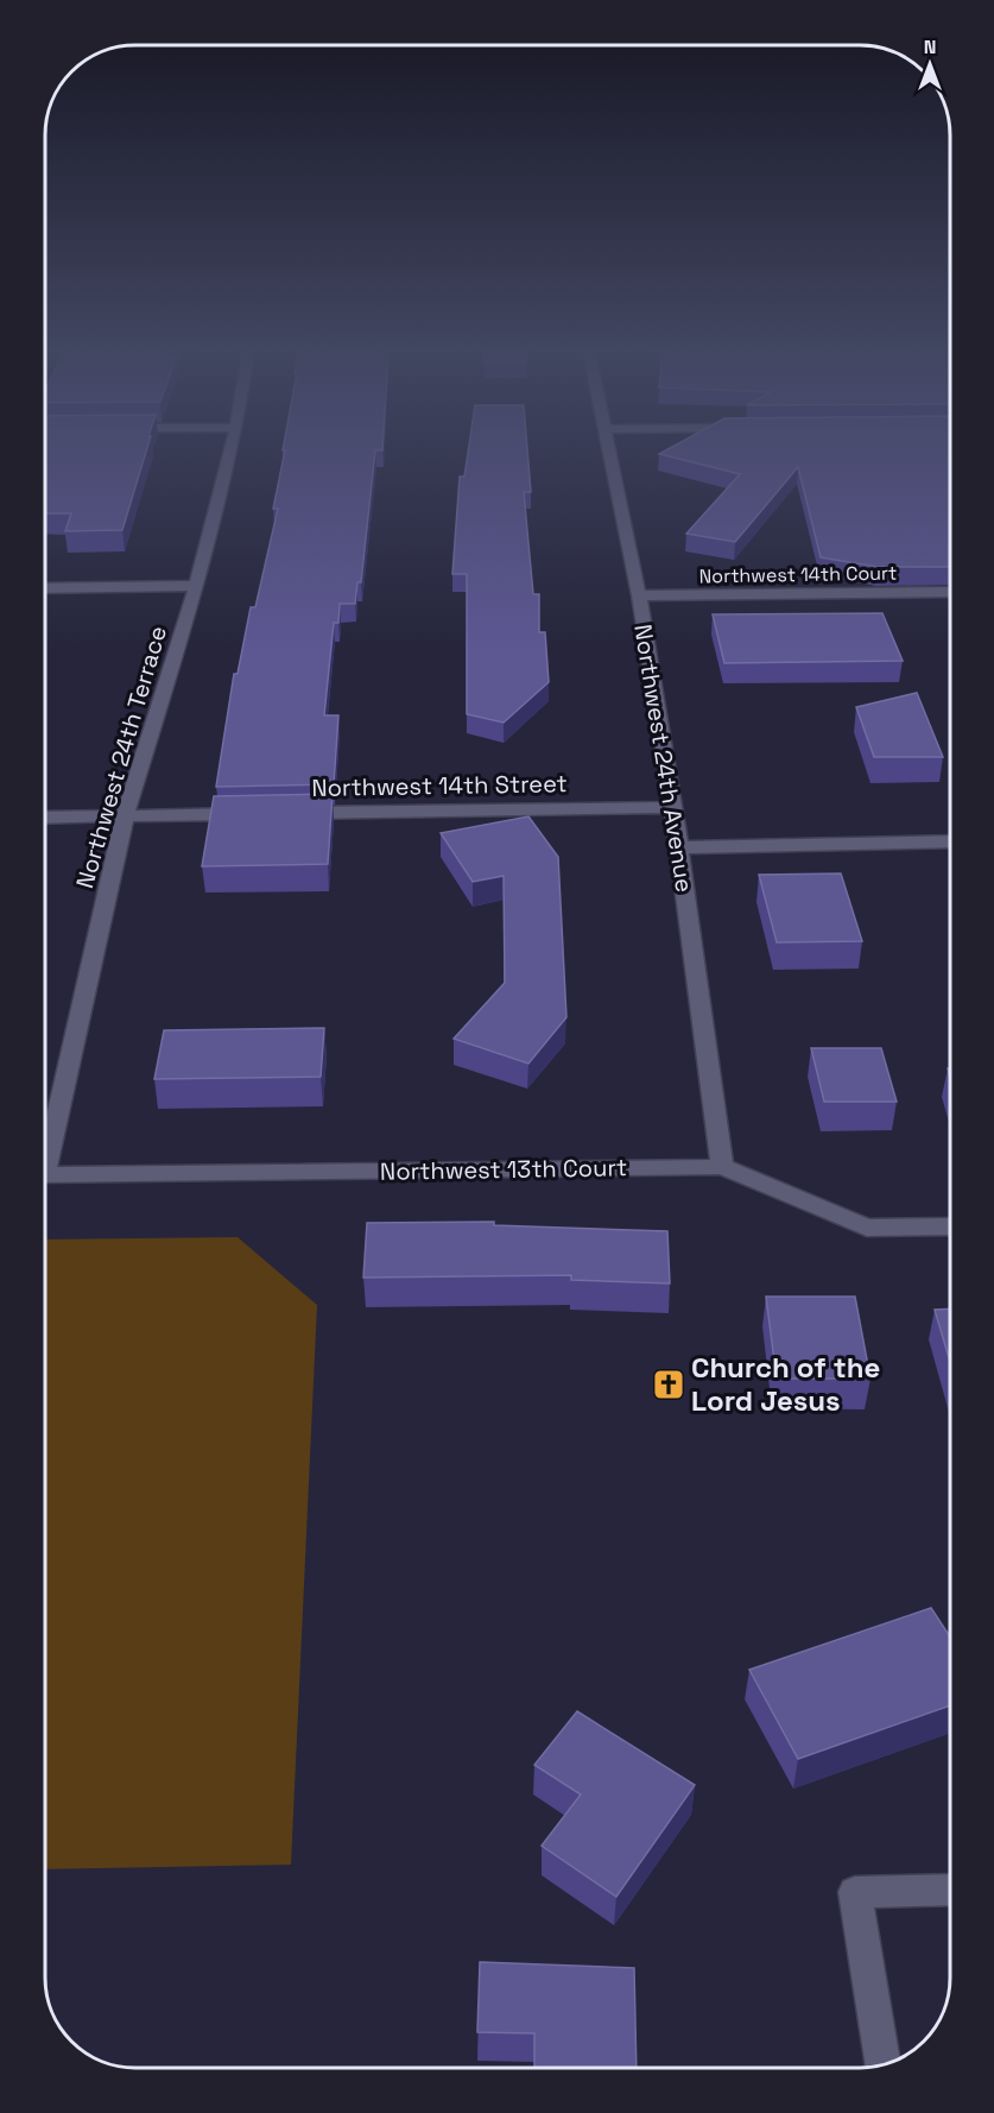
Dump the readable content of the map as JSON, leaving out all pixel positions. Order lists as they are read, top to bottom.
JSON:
{
  "streets": {
    "street": [
      "Northwest 14th Court",
      "Northwest 24th Terrace",
      "Northwest 24th Avenue",
      "Northwest 14th Street",
      "Northwest 13th Court"
    ]
  },
  "crossings": [
    ["Northwest 14th Court", "Northwest 24th Avenue"],
    ["Northwest 24th Avenue", "Northwest 14th Street"],
    ["Northwest 24th Avenue", "Northwest 13th Court"]
  ],
  "places": {
    "church": ["Church of the Lord Jesus"]
  },
  "north": "top"
}
